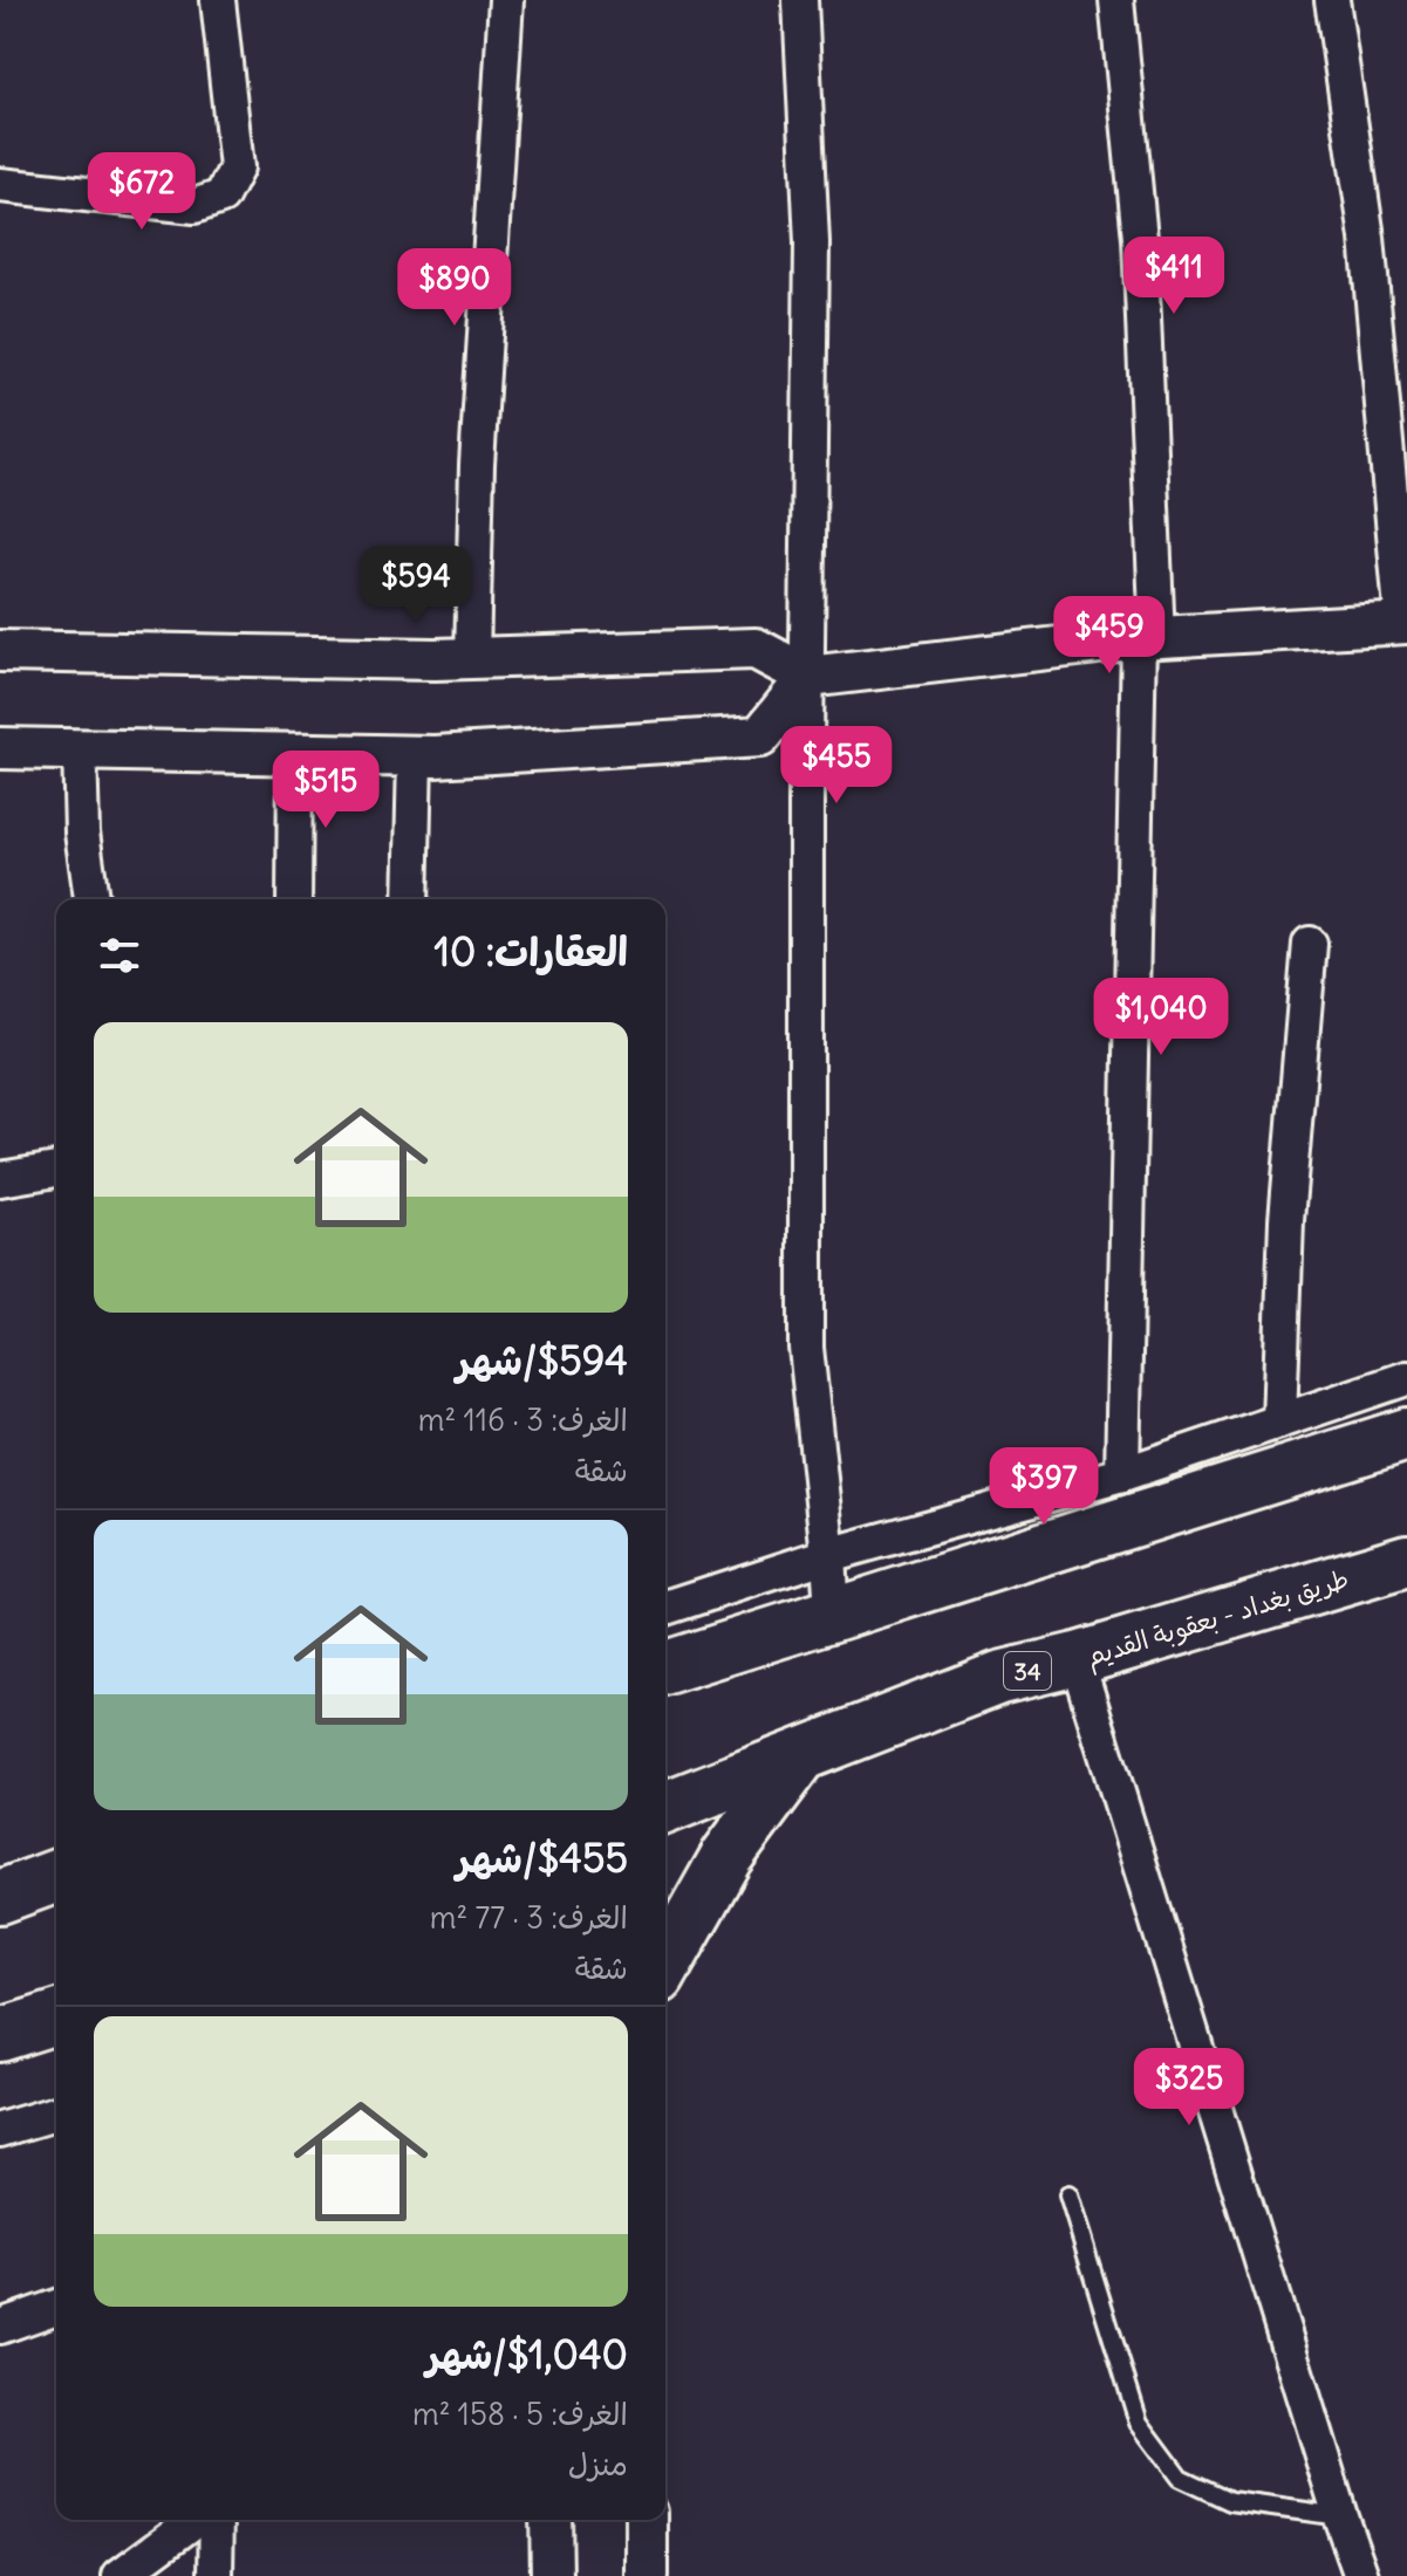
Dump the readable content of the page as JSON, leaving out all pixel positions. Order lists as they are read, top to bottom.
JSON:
{
  "streets": {
    "highway": ["طريق بغداد - بعقوبة القديم", "34"]
  },
  "page": {
    "price": [
      "$672",
      "$411",
      "$890",
      "$594",
      "$459",
      "$455",
      "$515",
      "$1,040",
      "$397",
      "$325"
    ],
    "heading": "العقارات: 10",
    "list": [
      {
        "name": "$594/شهر",
        "note": "الغرف: 3 · 116 m² · شقة"
      },
      {
        "name": "$455/شهر",
        "note": "الغرف: 3 · 77 m² · شقة"
      },
      {
        "name": "$1,040/شهر",
        "note": "الغرف: 5 · 158 m² · منزل"
      }
    ]
  }
}
